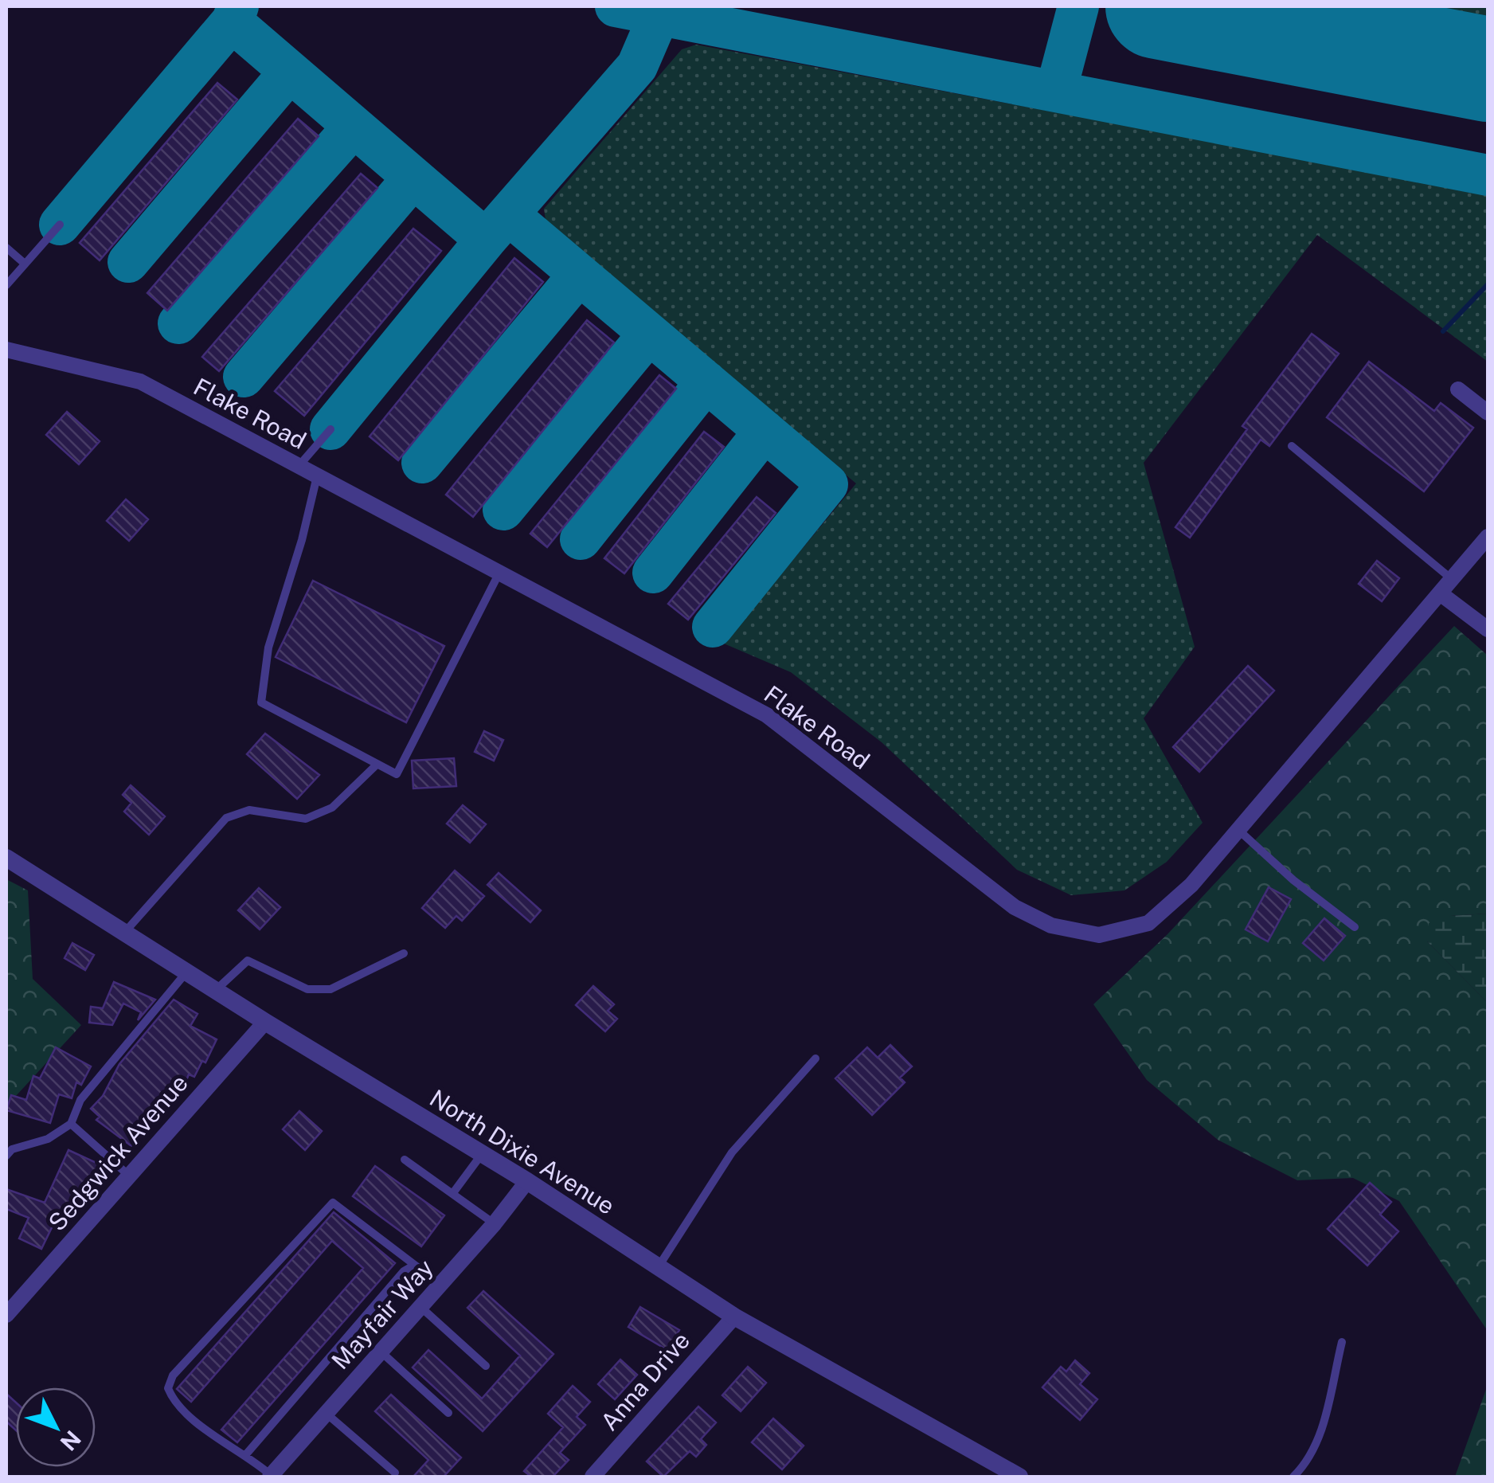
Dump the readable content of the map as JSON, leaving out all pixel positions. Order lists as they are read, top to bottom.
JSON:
{
  "streets": {
    "street": [
      "Flake Road",
      "North Dixie Avenue",
      "Sedgwick Avenue",
      "Mayfair Way",
      "Anna Drive"
    ]
  },
  "crossings": [
    ["North Dixie Avenue", "Sedgwick Avenue"],
    ["North Dixie Avenue", "Mayfair Way"],
    ["North Dixie Avenue", "Anna Drive"]
  ],
  "north": "bottom right"
}
